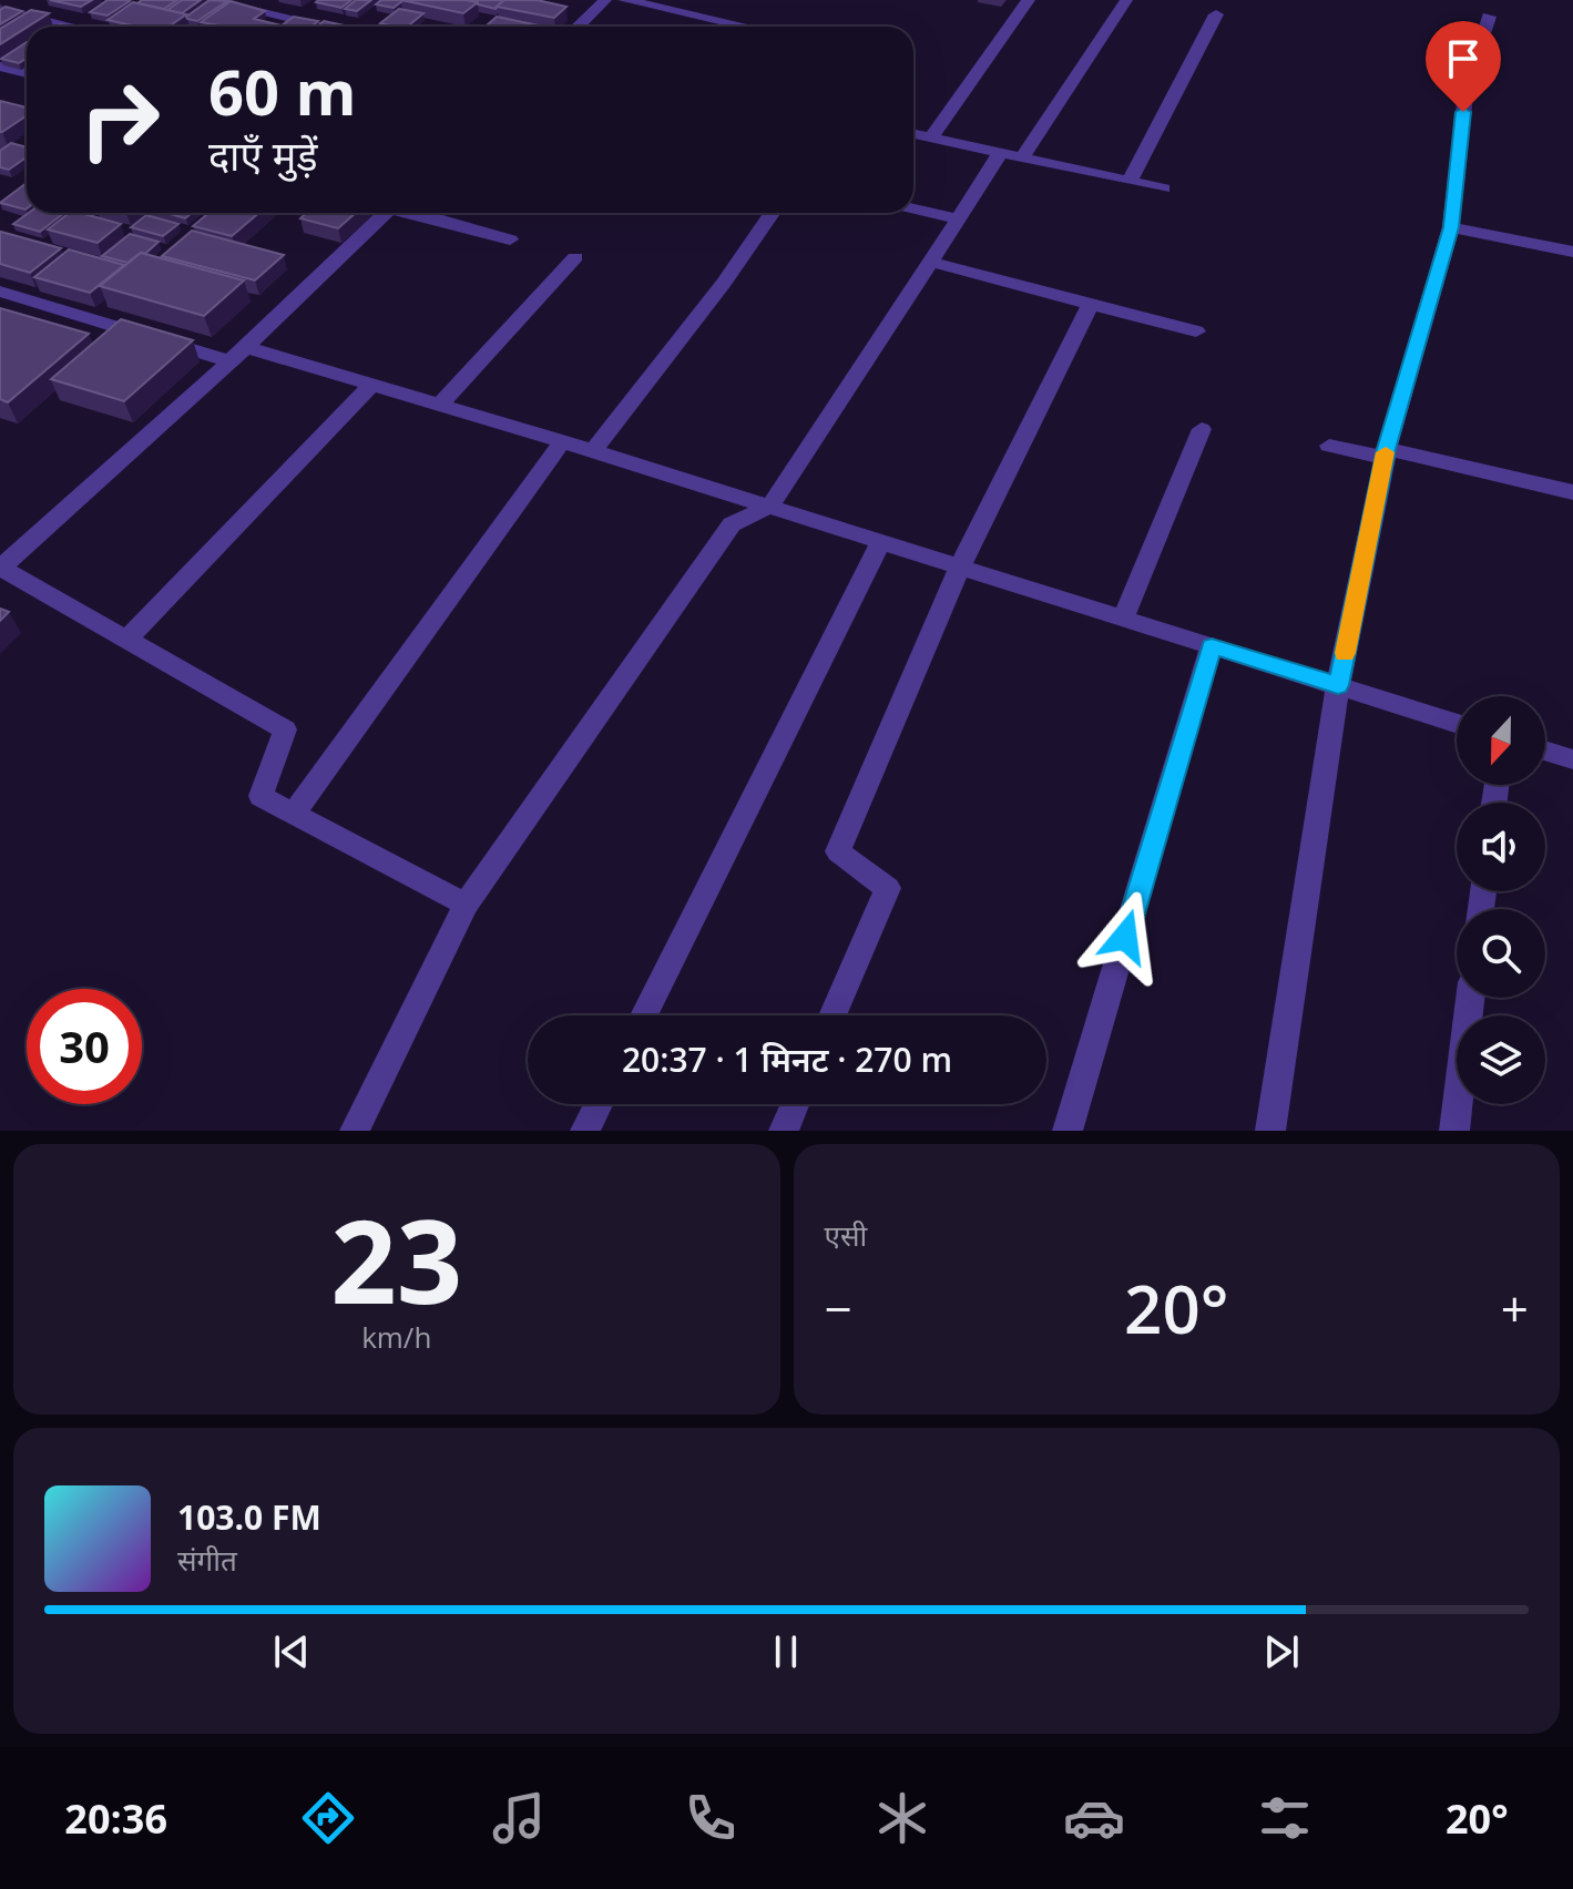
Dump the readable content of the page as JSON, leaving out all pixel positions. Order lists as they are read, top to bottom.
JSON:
{
  "north": "bottom",
  "page": {
    "turn": ["60 m", "दाएँ मुड़ें"],
    "limit": "30",
    "trip": "20:37 · 1 मिनट · 270 m",
    "tile": [
      ["23", "km/h"],
      "एसी"
    ],
    "heat": ["−", "20°", "+"],
    "song": ["103.0 FM", "संगीत"],
    "tabs": ["20:36", "20°"]
  }
}
